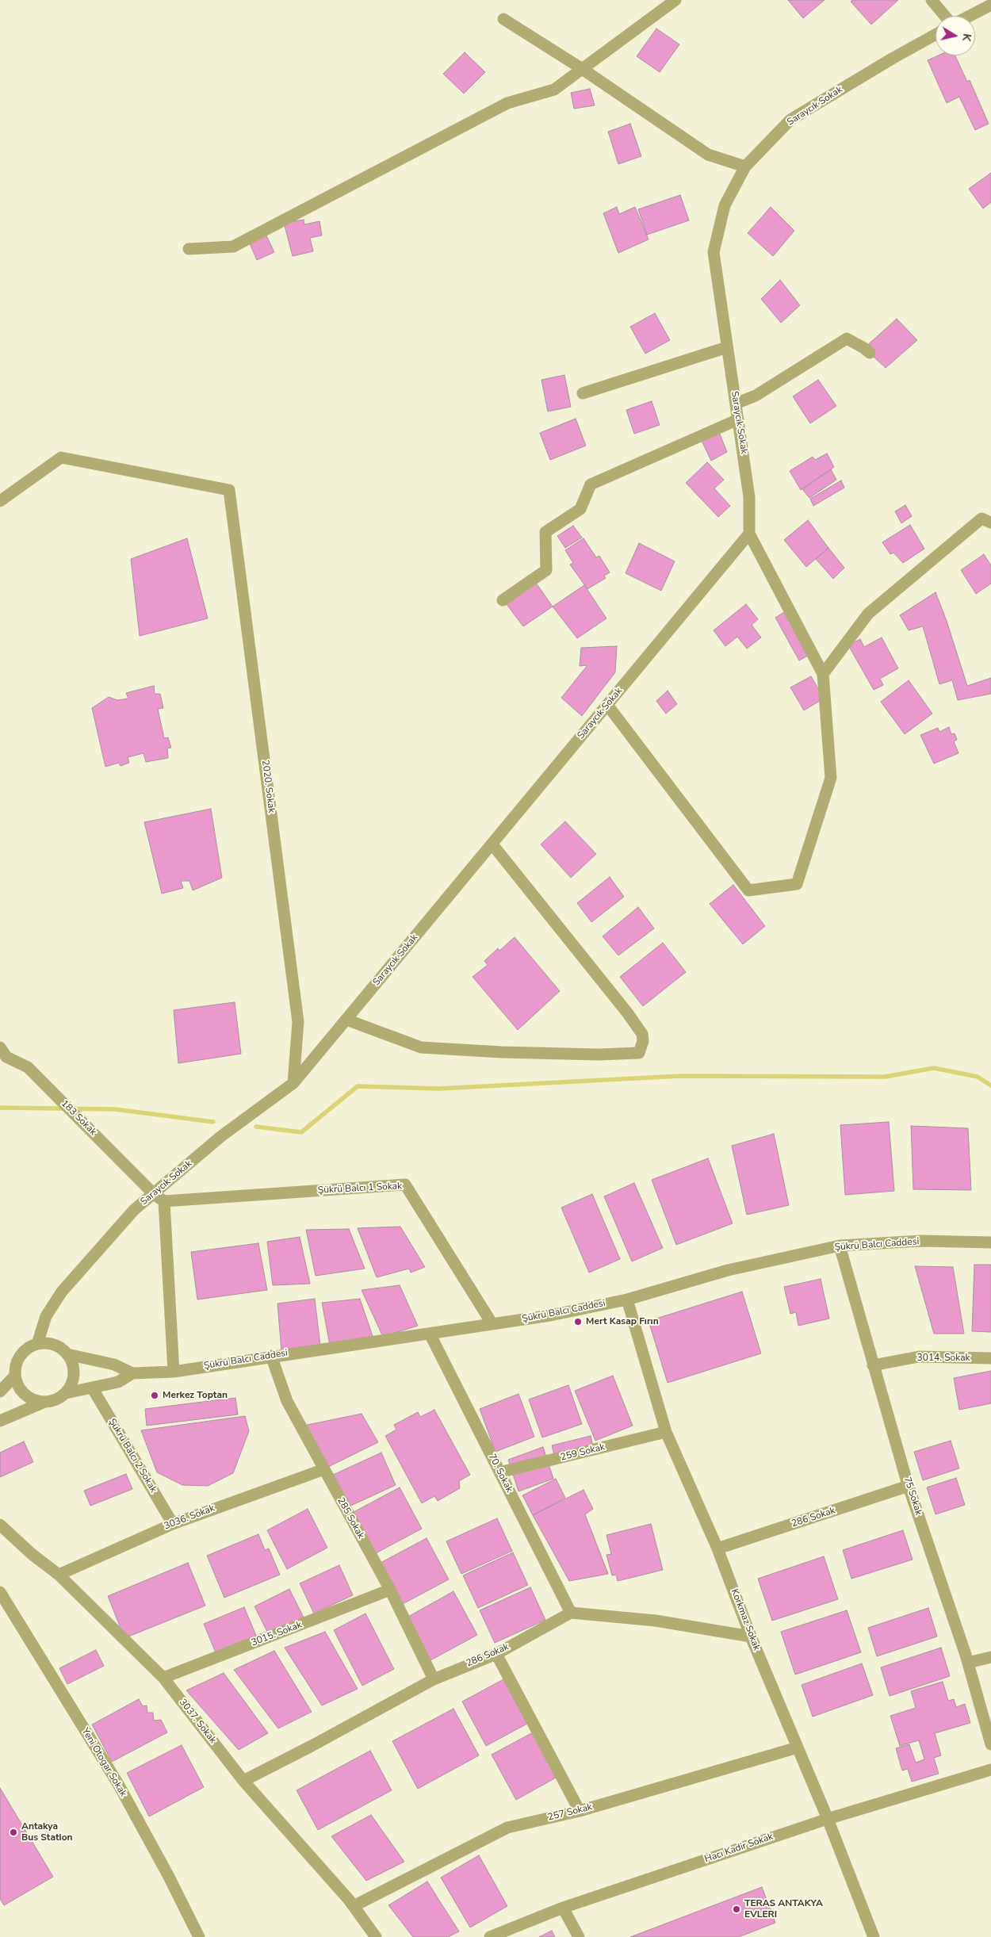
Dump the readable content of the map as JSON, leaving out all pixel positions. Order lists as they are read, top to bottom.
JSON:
{
  "streets": {
    "street": [
      "Saraycık Sokak",
      "2020. Sokak",
      "183 Sokak",
      "Şükrü Balcı 1 Sokak",
      "Şükrü Balcı Caddesi",
      "3014. Sokak",
      "259 Sokak",
      "Şükrü Balcı 2 Sokak",
      "70. Sokak",
      "75 Sokak",
      "3036. Sokak",
      "286 Sokak",
      "285 Sokak",
      "Korkmaz Sokak",
      "3015. Sokak",
      "3037. Sokak",
      "Yeni Otogar Sokak",
      "257 Sokak",
      "Hacı Kadir Sokak"
    ]
  },
  "crossings": [
    ["Saraycık Sokak", "2020. Sokak"],
    ["Saraycık Sokak", "183 Sokak"],
    ["Saraycık Sokak", "Şükrü Balcı Caddesi"],
    ["Şükrü Balcı 1 Sokak", "Şükrü Balcı Caddesi"],
    ["Şükrü Balcı Caddesi", "Şükrü Balcı 2 Sokak"],
    ["Şükrü Balcı Caddesi", "70. Sokak"],
    ["Şükrü Balcı Caddesi", "75 Sokak"],
    ["Şükrü Balcı Caddesi", "285 Sokak"],
    ["Şükrü Balcı Caddesi", "Korkmaz Sokak"],
    ["3014. Sokak", "75 Sokak"],
    ["259 Sokak", "70. Sokak"],
    ["259 Sokak", "Korkmaz Sokak"],
    ["Şükrü Balcı 2 Sokak", "3036. Sokak"],
    ["70. Sokak", "286 Sokak"],
    ["75 Sokak", "286 Sokak"],
    ["3036. Sokak", "285 Sokak"],
    ["3036. Sokak", "3037. Sokak"],
    ["286 Sokak", "285 Sokak"],
    ["286 Sokak", "Korkmaz Sokak"],
    ["286 Sokak", "3037. Sokak"],
    ["285 Sokak", "3015. Sokak"],
    ["Korkmaz Sokak", "257 Sokak"],
    ["Korkmaz Sokak", "Hacı Kadir Sokak"],
    ["3015. Sokak", "3037. Sokak"],
    ["3037. Sokak", "257 Sokak"]
  ],
  "places": [
    "Mert Kasap Fırın",
    "Merkez Toptan",
    "Antakya Bus Station",
    "TERAS ANTAKYA EVLERI"
  ],
  "north": "right"
}
